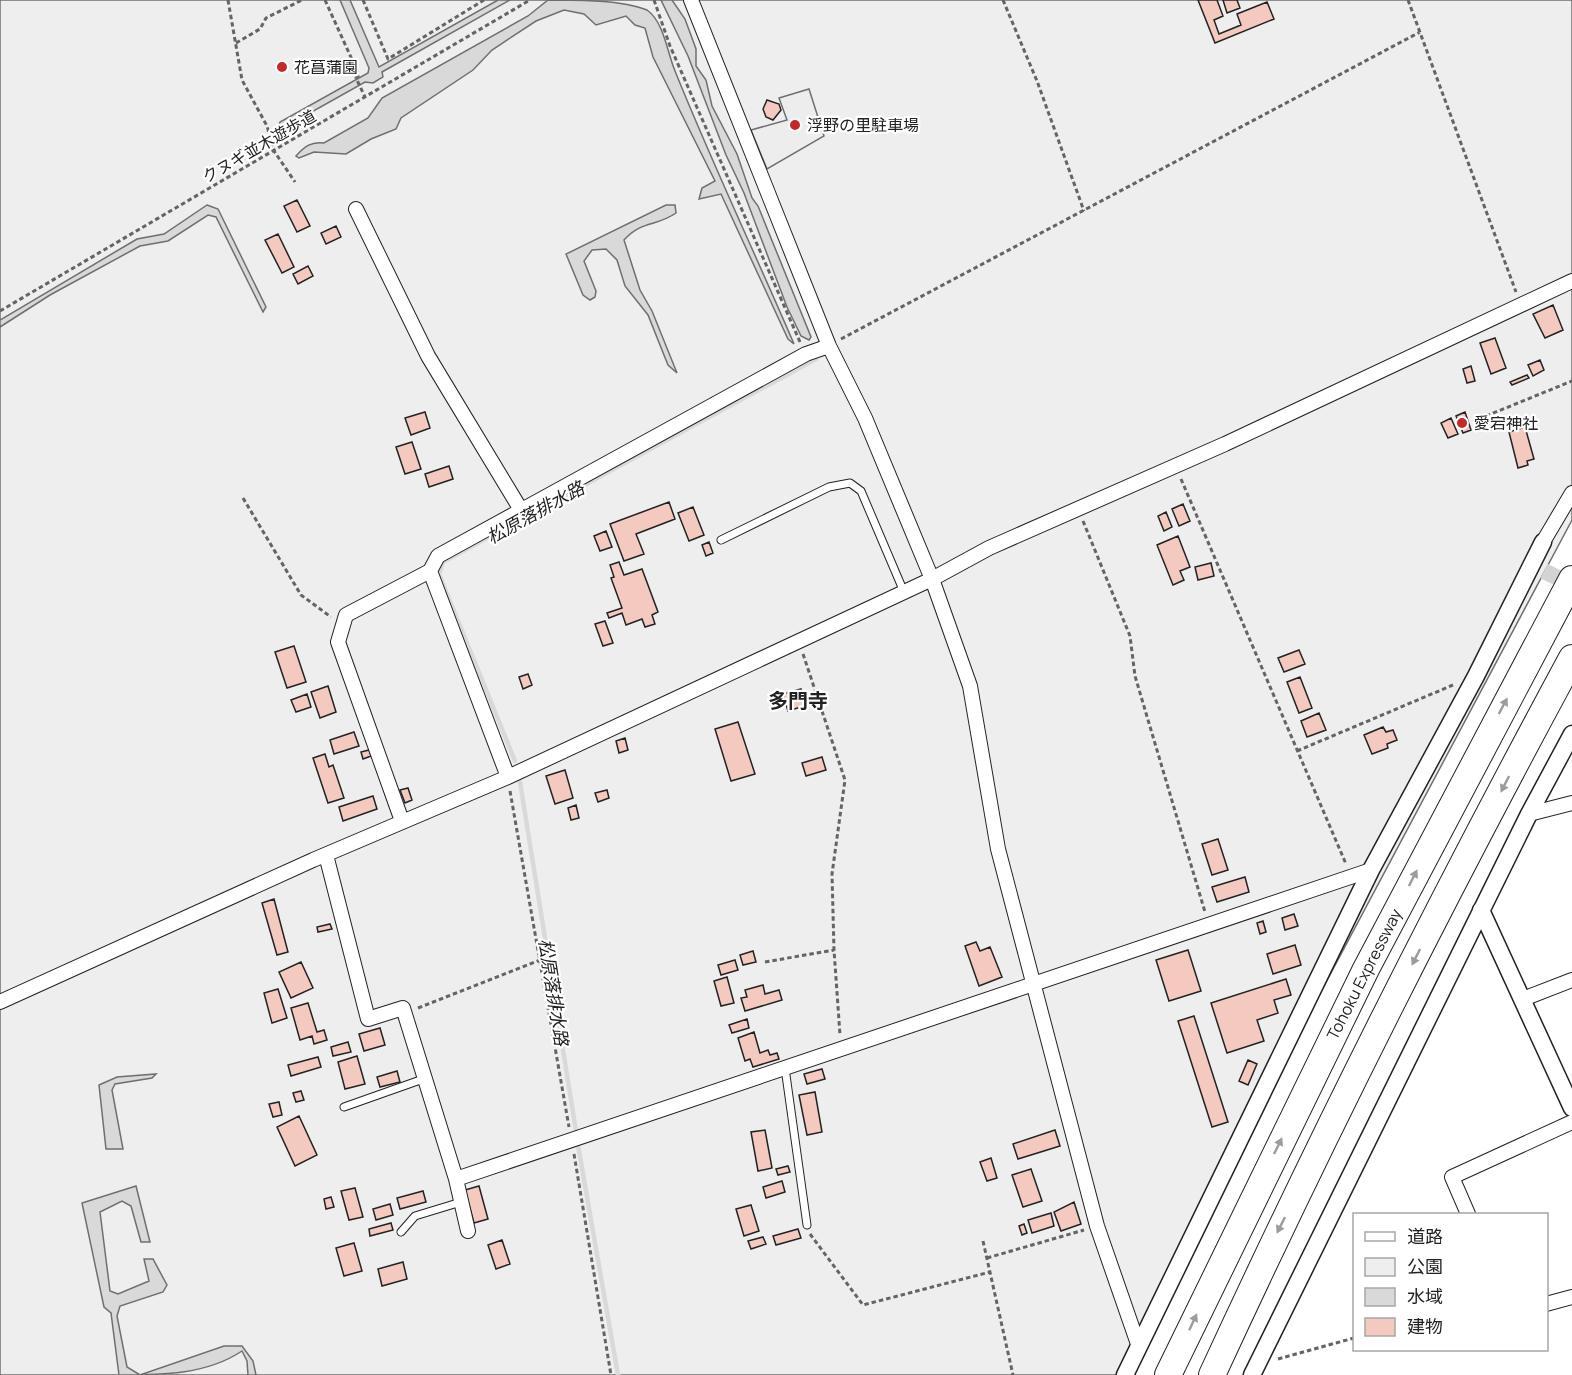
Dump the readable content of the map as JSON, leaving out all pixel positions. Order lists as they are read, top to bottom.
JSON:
{
  "streets": {
    "highway": ["Tohoku Expressway"],
    "path": ["クヌギ並木遊歩道"]
  },
  "districts": ["多門寺"],
  "water": ["松原落排水路"],
  "places": ["花菖蒲園", "浮野の里駐車場", "愛宕神社"],
  "legend": [
    "道路",
    "公園",
    "水域",
    "建物"
  ]
}
